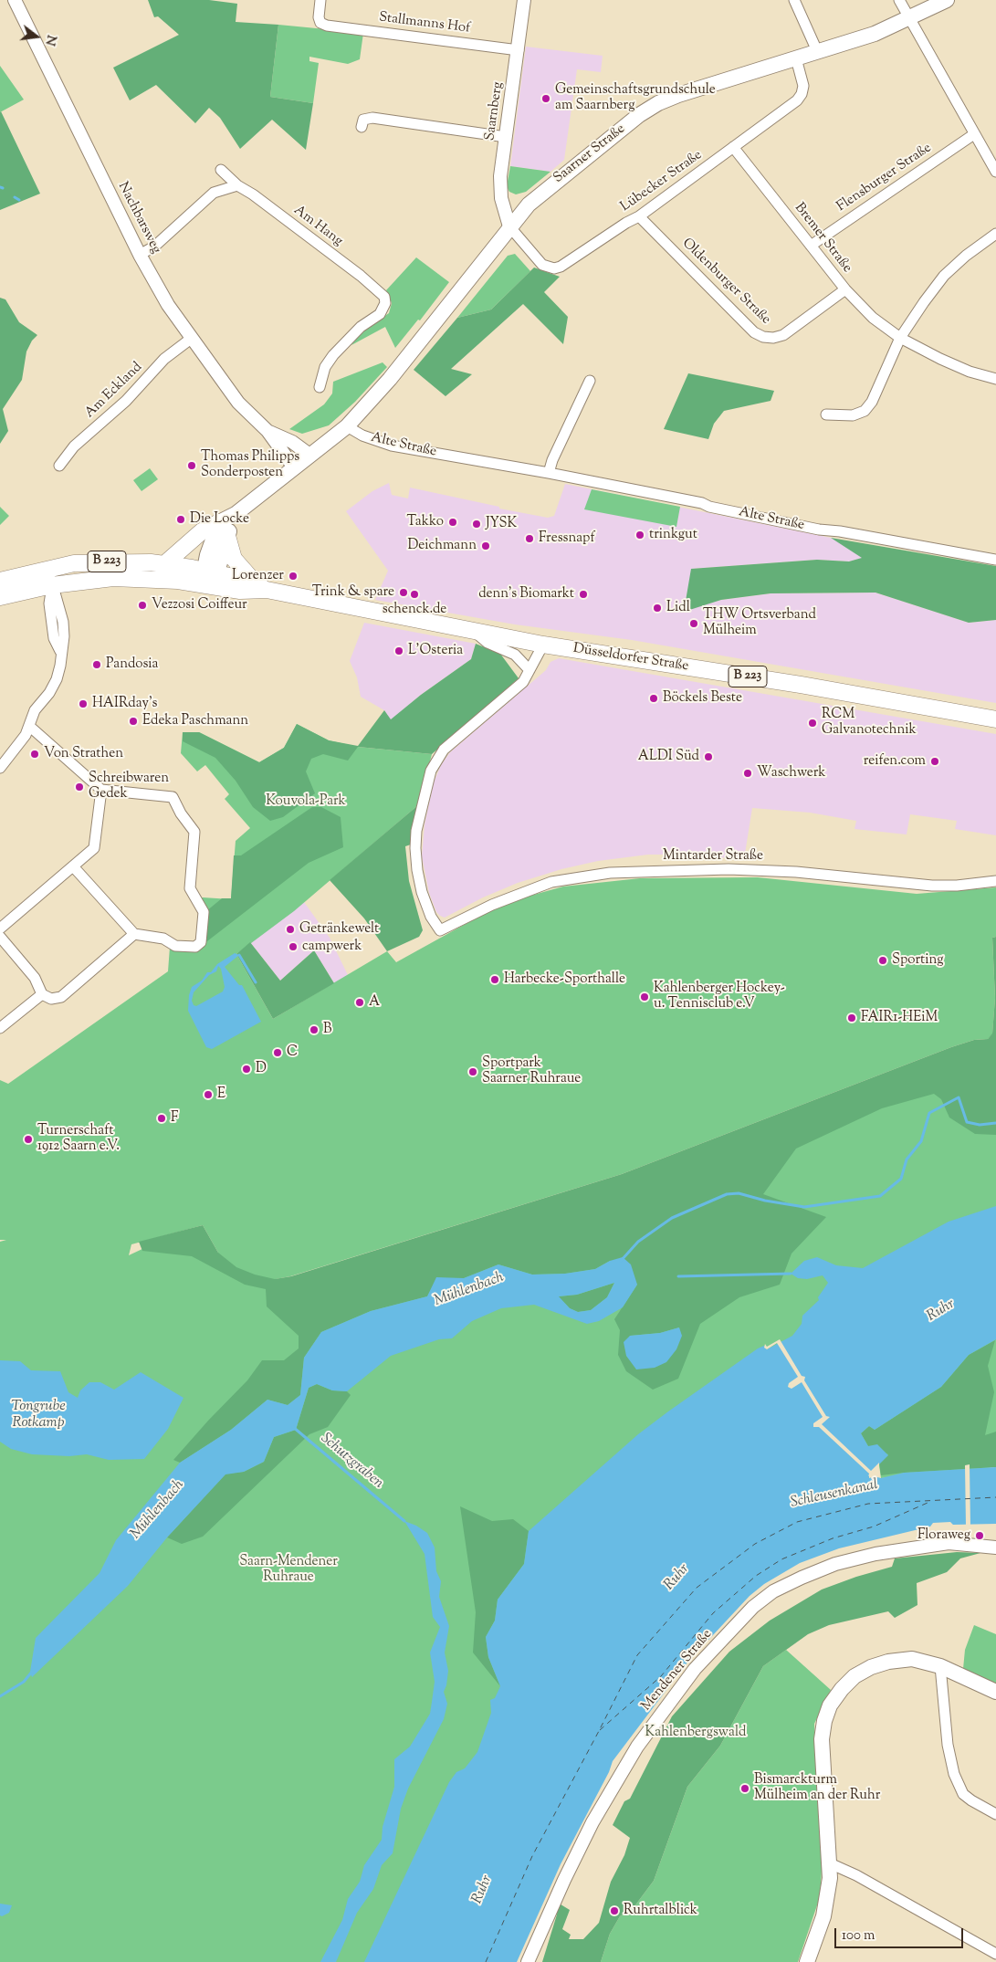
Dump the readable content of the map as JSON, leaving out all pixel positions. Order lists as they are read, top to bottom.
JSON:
{
  "streets": {
    "main road": ["Saarner Straße", "B 223", "Düsseldorfer Straße"],
    "street": [
      "Stallmanns Hof",
      "Saarnberg",
      "Flensburger Straße",
      "Lübecker Straße",
      "Nachbarsweg",
      "Am Hang",
      "Bremer Straße",
      "Oldenburger Straße",
      "Am Eckland",
      "Alte Straße",
      "Mintarder Straße",
      "Mendener Straße"
    ]
  },
  "crossings": [
    ["Stallmanns Hof", "Saarnberg"],
    ["Saarnberg", "Saarner Straße"],
    ["Saarnberg", "Lübecker Straße"],
    ["Saarner Straße", "Lübecker Straße"],
    ["Saarner Straße", "Alte Straße"],
    ["Flensburger Straße", "Bremer Straße"],
    ["Lübecker Straße", "Bremer Straße"],
    ["Lübecker Straße", "Oldenburger Straße"],
    ["Nachbarsweg", "Am Eckland"],
    ["Bremer Straße", "Oldenburger Straße"],
    ["B 223", "Düsseldorfer Straße"]
  ],
  "water": [
    "Mühlenbach",
    "Ruhr",
    "Tongrube Rotkamp",
    "Schutzgraben",
    "Schleusenkanal"
  ],
  "parks": ["Kouvola-Park", "Saarn-Mendener Ruhraue", "Kahlenbergswald"],
  "places": [
    "Gemeinschaftsgrundschule am Saarnberg",
    "Thomas Philipps Sonderposten",
    "Die Locke",
    "Takko",
    "JYSK",
    "trinkgut",
    "Fressnapf",
    "Deichmann",
    "Lorenzer",
    "Trink & spare",
    "schenck.de",
    "denn's Biomarkt",
    "Vezzosi Coiffeur",
    "Lidl",
    "THW Ortsverband Mülheim",
    "L'Osteria",
    "Pandosia",
    "Böckels Beste",
    "HAIRday's",
    "Edeka Paschmann",
    "RCM Galvanotechnik",
    "Von Strathen",
    "ALDI Süd",
    "reifen.com",
    "Waschwerk",
    "Schreibwaren Gedek",
    "Getränkewelt",
    "campwerk",
    "Sporting",
    "Harbecke-Sporthalle",
    "Kahlenberger Hockey- u. Tennisclub e.V",
    "A",
    "FAIR1-HEiM",
    "B",
    "C",
    "D",
    "Sportpark Saarner Ruhraue",
    "E",
    "F",
    "Turnerschaft 1912 Saarn e.V.",
    "Floraweg",
    "Bismarckturm Mülheim an der Ruhr",
    "Ruhrtalblick"
  ],
  "scale_bar": "100 m",
  "north": "right"
}
